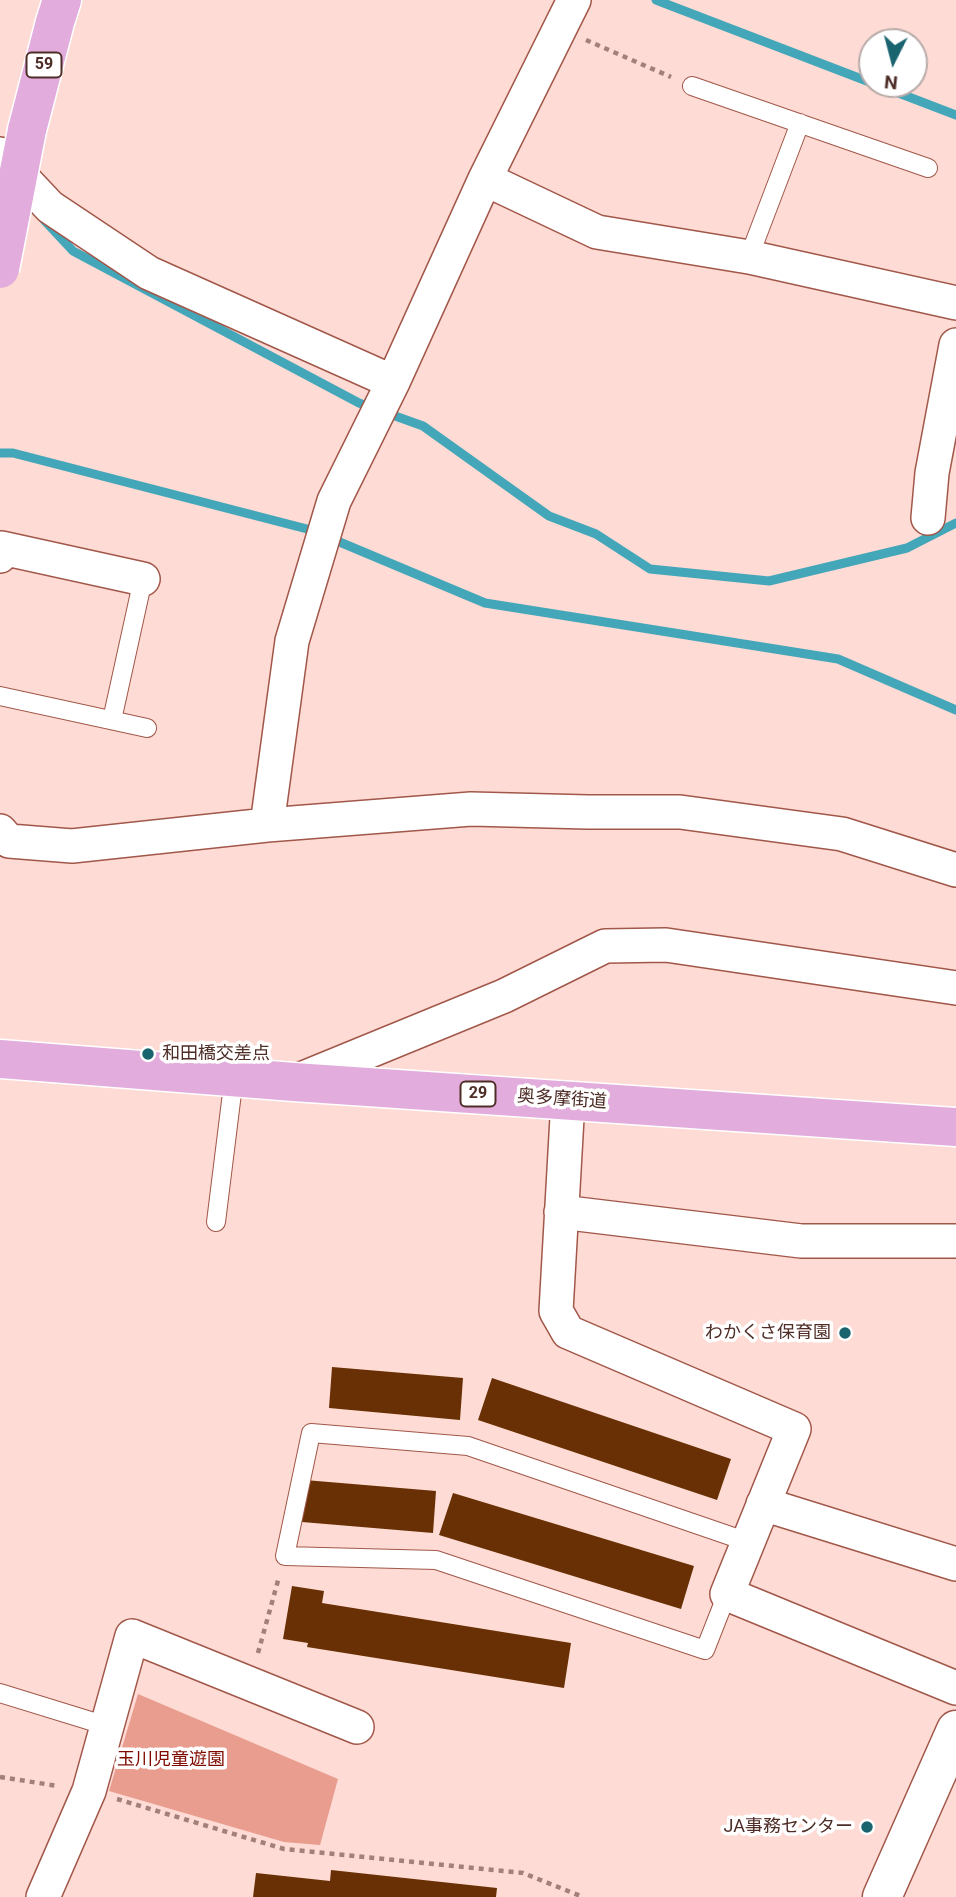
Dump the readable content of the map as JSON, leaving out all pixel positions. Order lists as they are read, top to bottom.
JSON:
{
  "streets": {
    "main road": ["59", "29", "奥多摩街道"]
  },
  "parks": ["玉川児童遊園"],
  "places": ["和田橋交差点", "わかくさ保育園", "JA事務センター"],
  "north": "bottom"
}
